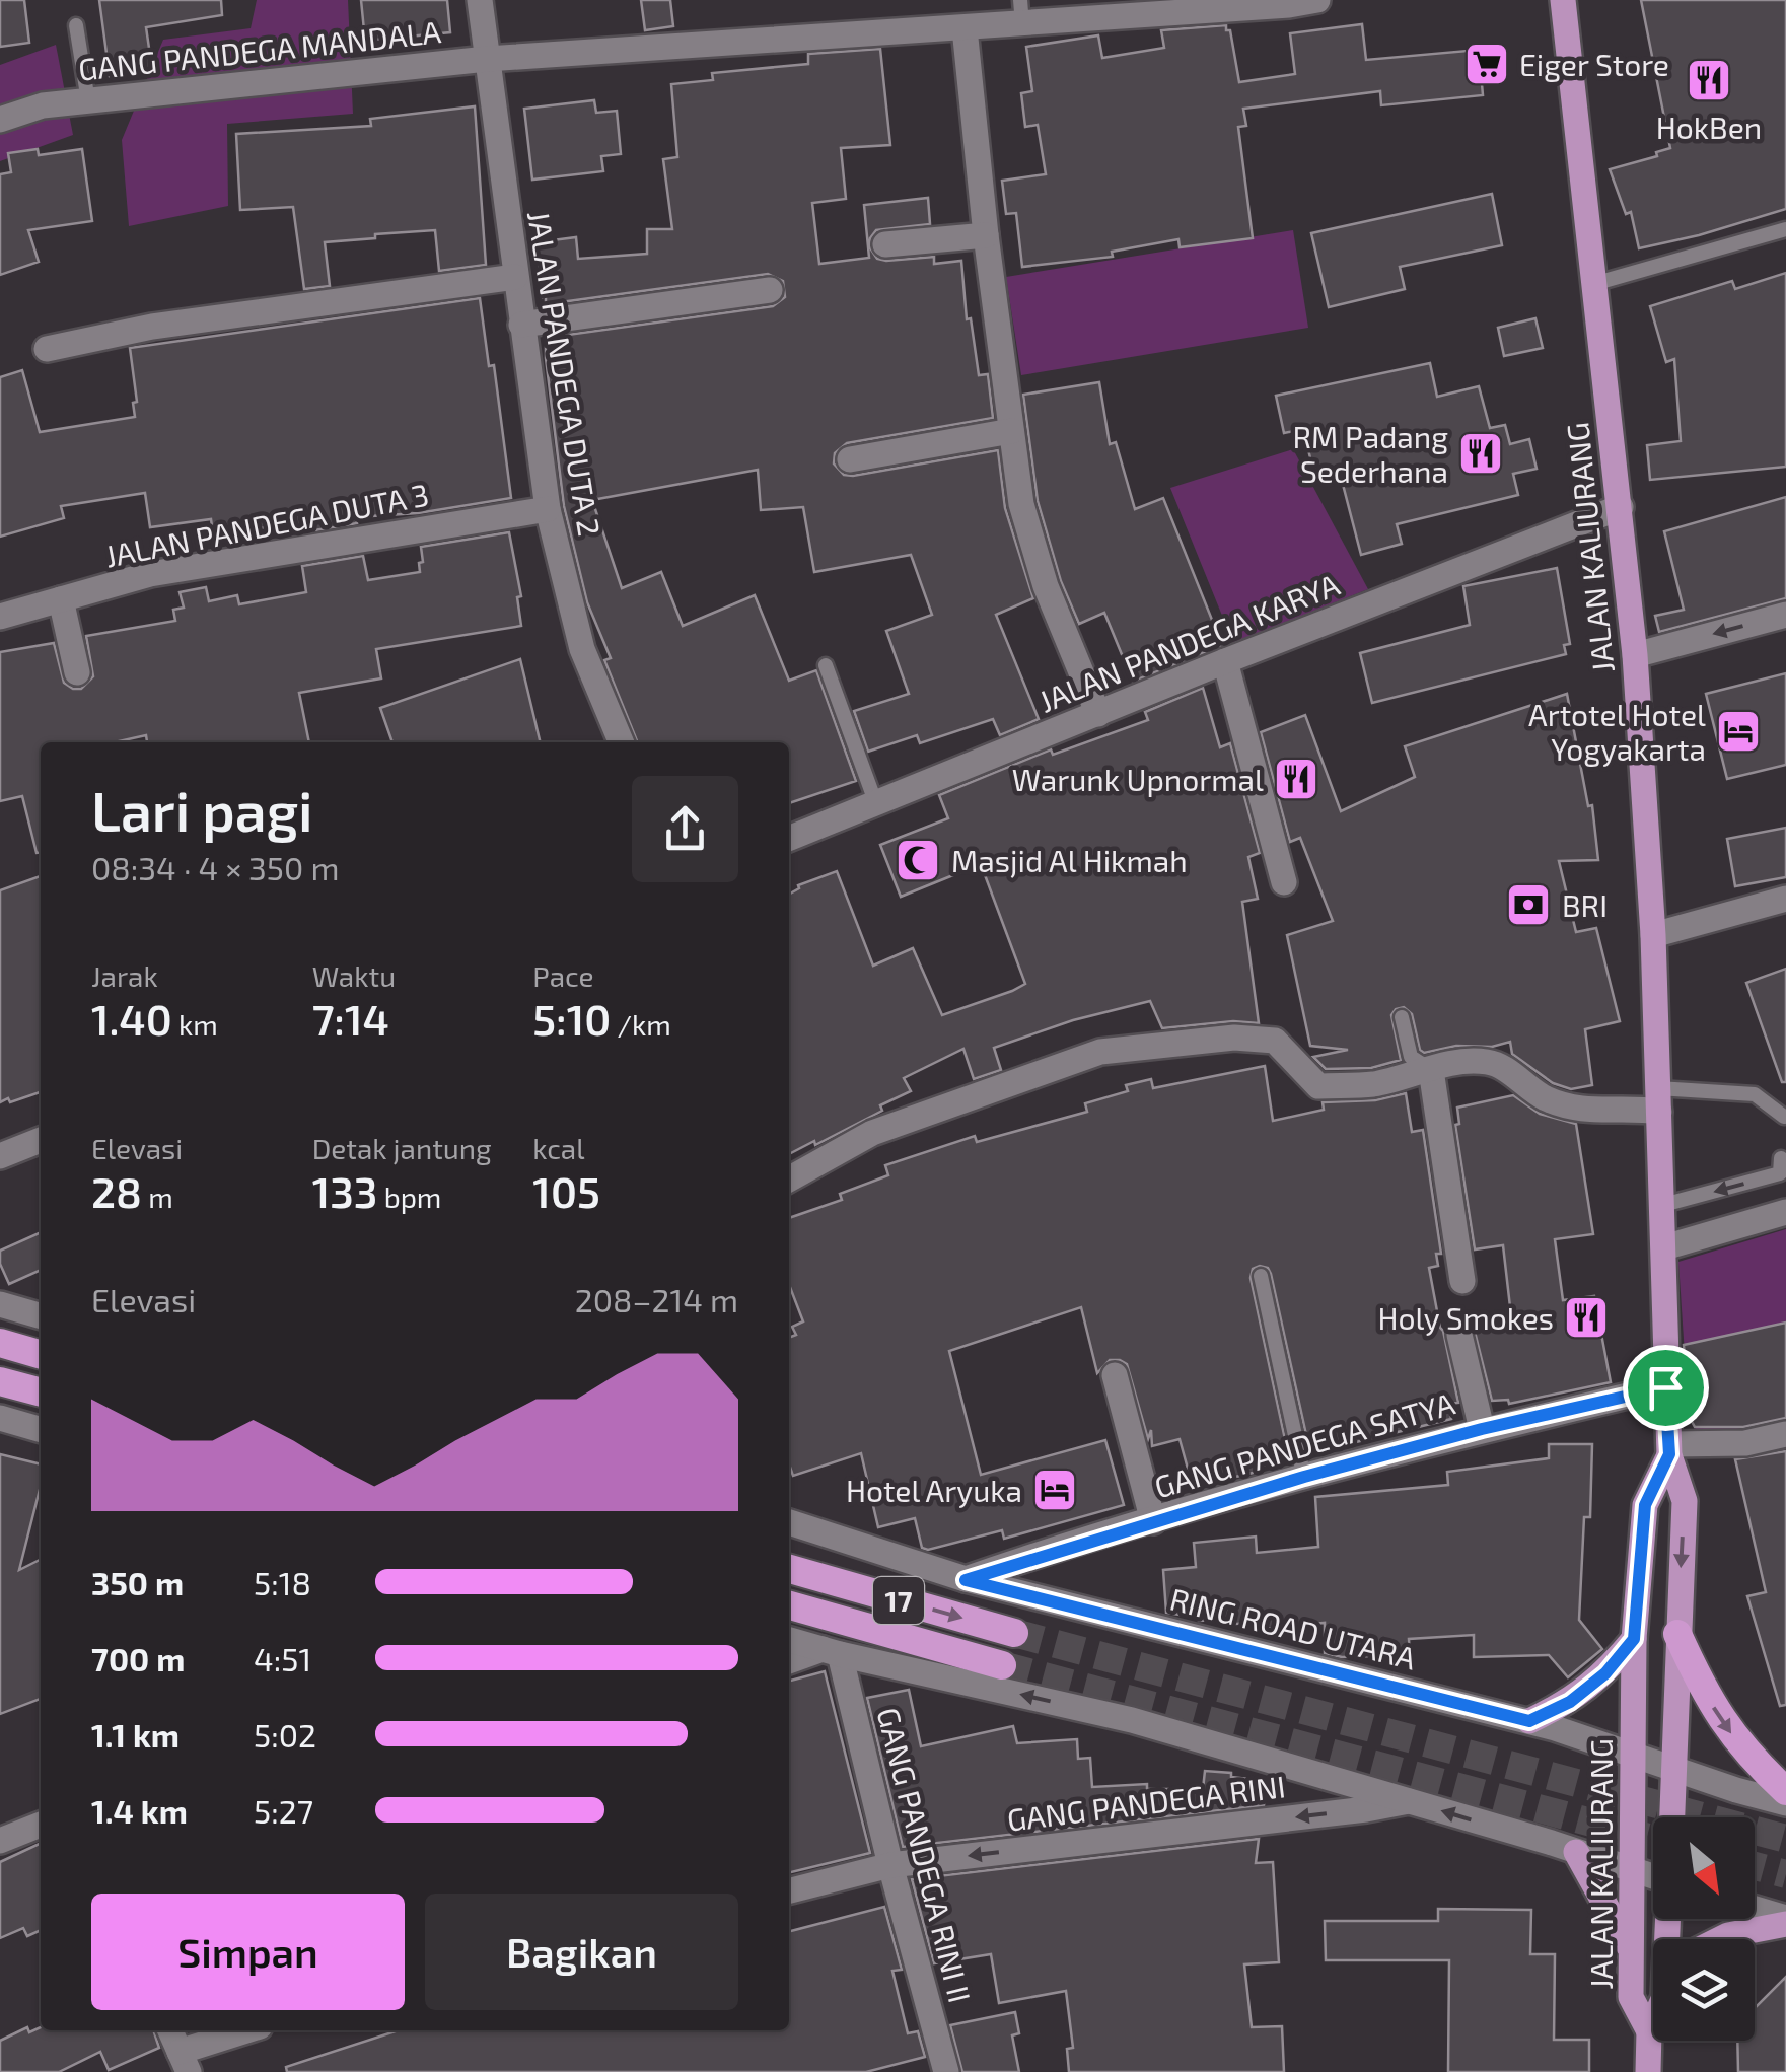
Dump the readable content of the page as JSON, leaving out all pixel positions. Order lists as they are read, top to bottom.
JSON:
{
  "streets": {
    "highway": ["17"],
    "main road": ["JALAN KALIURANG"],
    "street": [
      "GANG PANDEGA MANDALA",
      "JALAN PANDEGA DUTA 2",
      "JALAN PANDEGA DUTA 3",
      "JALAN PANDEGA KARYA",
      "GANG PANDEGA SATYA",
      "RING ROAD UTARA",
      "GANG PANDEGA RINI",
      "GANG PANDEGA RINI II"
    ]
  },
  "crossings": [
    ["GANG PANDEGA MANDALA", "JALAN PANDEGA DUTA 2"],
    ["JALAN PANDEGA DUTA 2", "JALAN PANDEGA DUTA 3"],
    ["JALAN KALIURANG", "JALAN PANDEGA KARYA"],
    ["JALAN KALIURANG", "GANG PANDEGA SATYA"],
    ["JALAN KALIURANG", "RING ROAD UTARA"],
    ["GANG PANDEGA SATYA", "RING ROAD UTARA"],
    ["GANG PANDEGA RINI", "GANG PANDEGA RINI II"]
  ],
  "places": {
    "supermarket": ["Eiger Store"],
    "restaurant": [
      "HokBen",
      "RM Padang Sederhana",
      "Warunk Upnormal",
      "Holy Smokes"
    ],
    "hotel": ["Artotel Hotel Yogyakarta", "Hotel Aryuka"],
    "mosque": ["Masjid Al Hikmah"],
    "bank": ["BRI"]
  },
  "north": "bottom right",
  "page": {
    "heading": ["Lari pagi", "08:34 · 4 × 350 m"],
    "stats": [
      ["Jarak", "1.40 km"],
      ["Waktu", "7:14"],
      ["Pace", "5:10 /km"],
      ["Elevasi", "28 m"],
      ["Detak jantung", "133 bpm"],
      ["kcal", "105"]
    ],
    "chart": ["Elevasi", "208–214 m"],
    "list": [
      {
        "name": "350 m",
        "note": "5:18"
      },
      {
        "name": "700 m",
        "note": "4:51"
      },
      {
        "name": "1.1 km",
        "note": "5:02"
      },
      {
        "name": "1.4 km",
        "note": "5:27"
      }
    ],
    "buttons": ["Simpan", "Bagikan"]
  }
}
